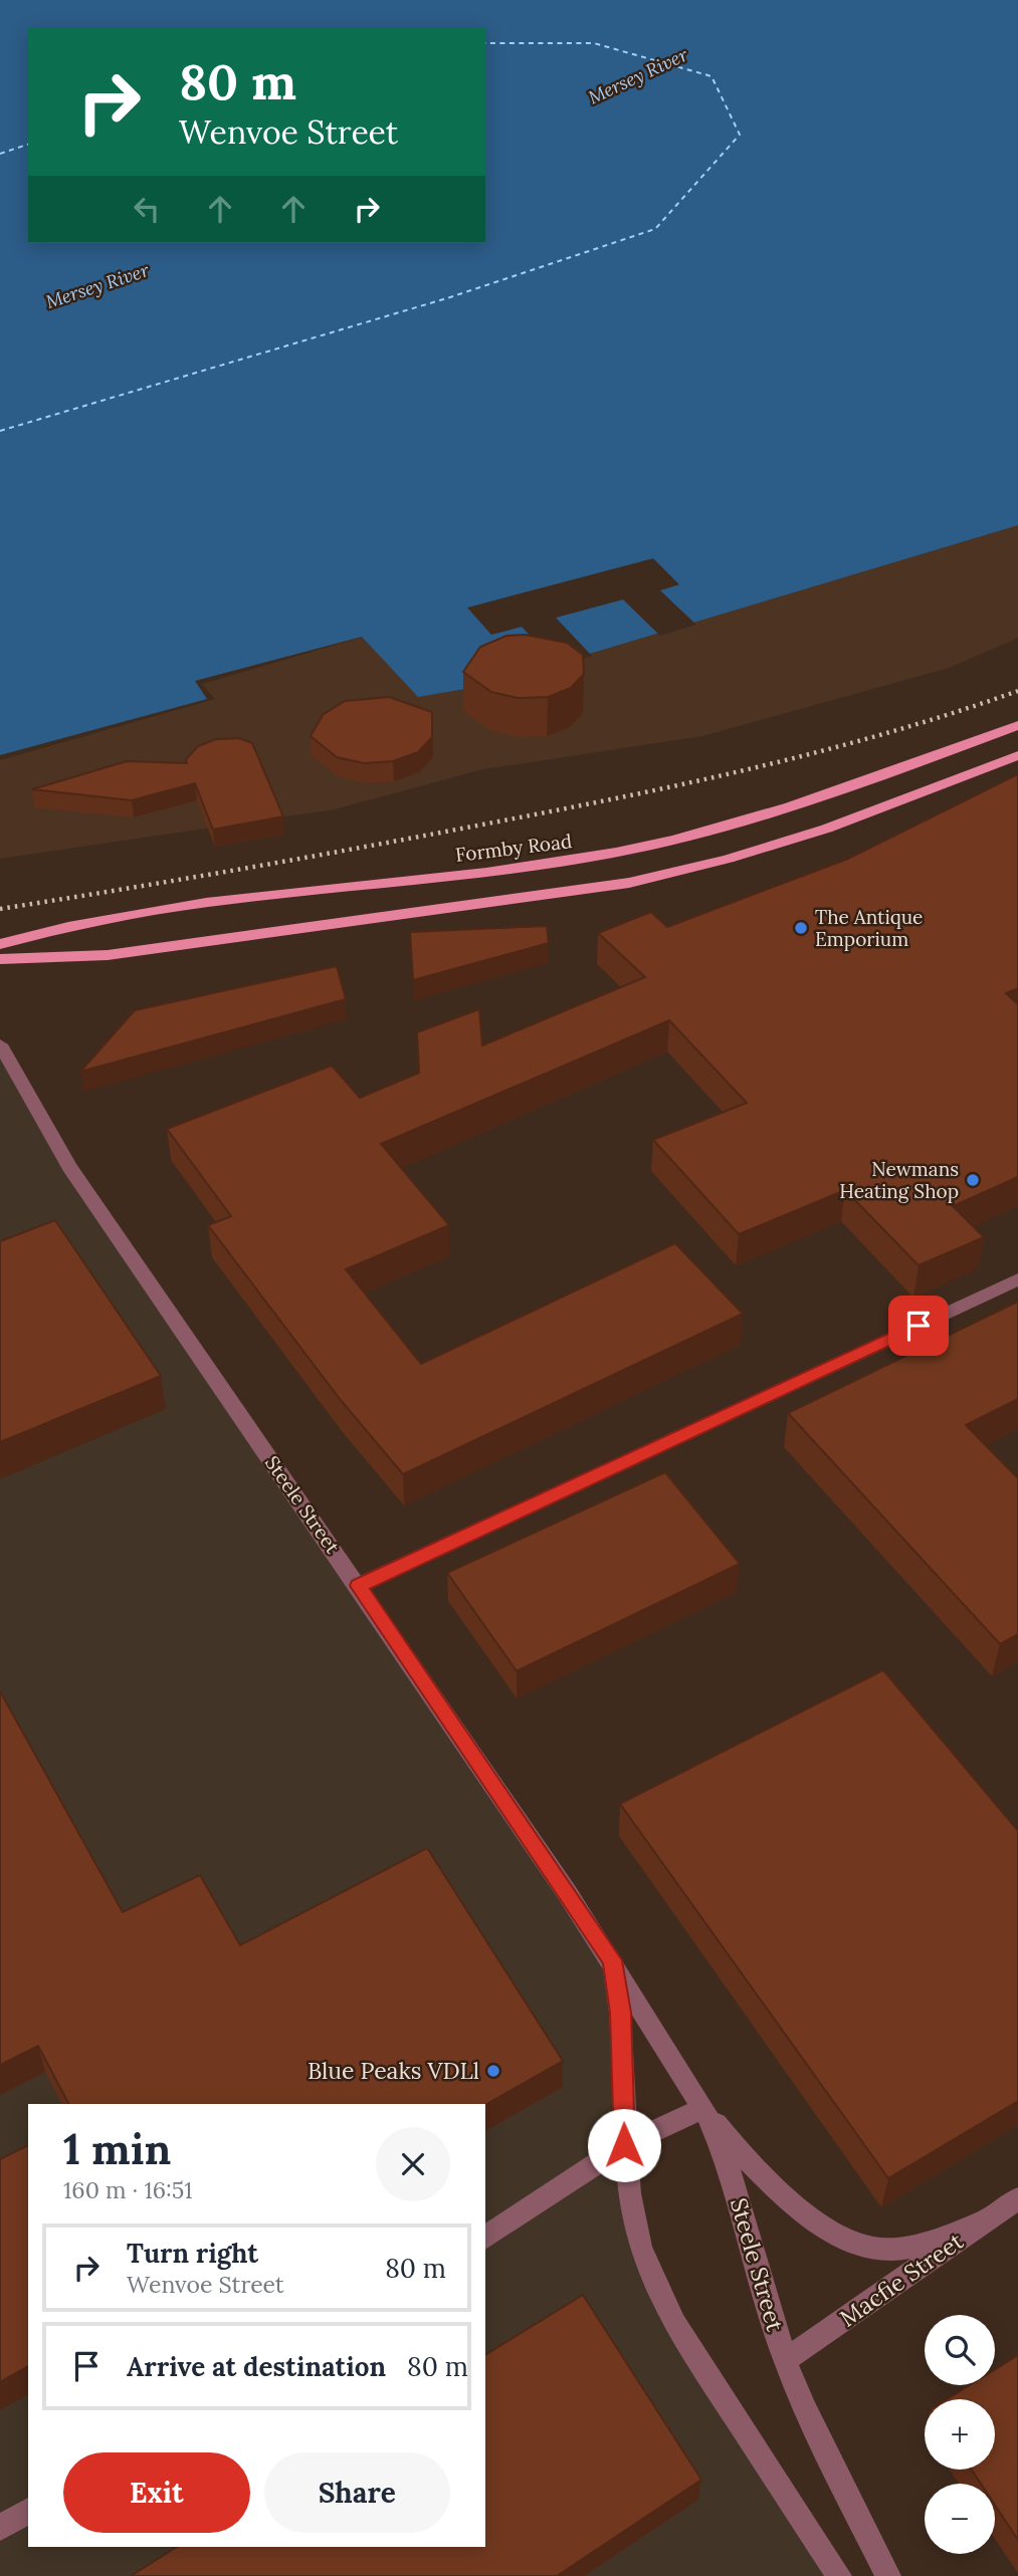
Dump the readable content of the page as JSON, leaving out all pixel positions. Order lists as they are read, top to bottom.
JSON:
{
  "streets": {
    "main road": ["Formby Road"],
    "street": ["Steele Street", "Macfie Street"]
  },
  "crossings": [
    ["Steele Street", "Macfie Street"]
  ],
  "water": ["Mersey River"],
  "places": ["The Antique Emporium", "Newmans Heating Shop", "Blue Peaks VDLl"],
  "page": {
    "turn": ["80 m", "Wenvoe Street"],
    "heading": ["1 min", "160 m · 16:51"],
    "list": [
      {
        "name": "Turn right",
        "note": "Wenvoe Street",
        "value": "80 m"
      },
      {
        "name": "Arrive at destination",
        "value": "80 m"
      }
    ],
    "map_buttons": ["+", "−"],
    "buttons": ["Exit", "Share"]
  }
}
